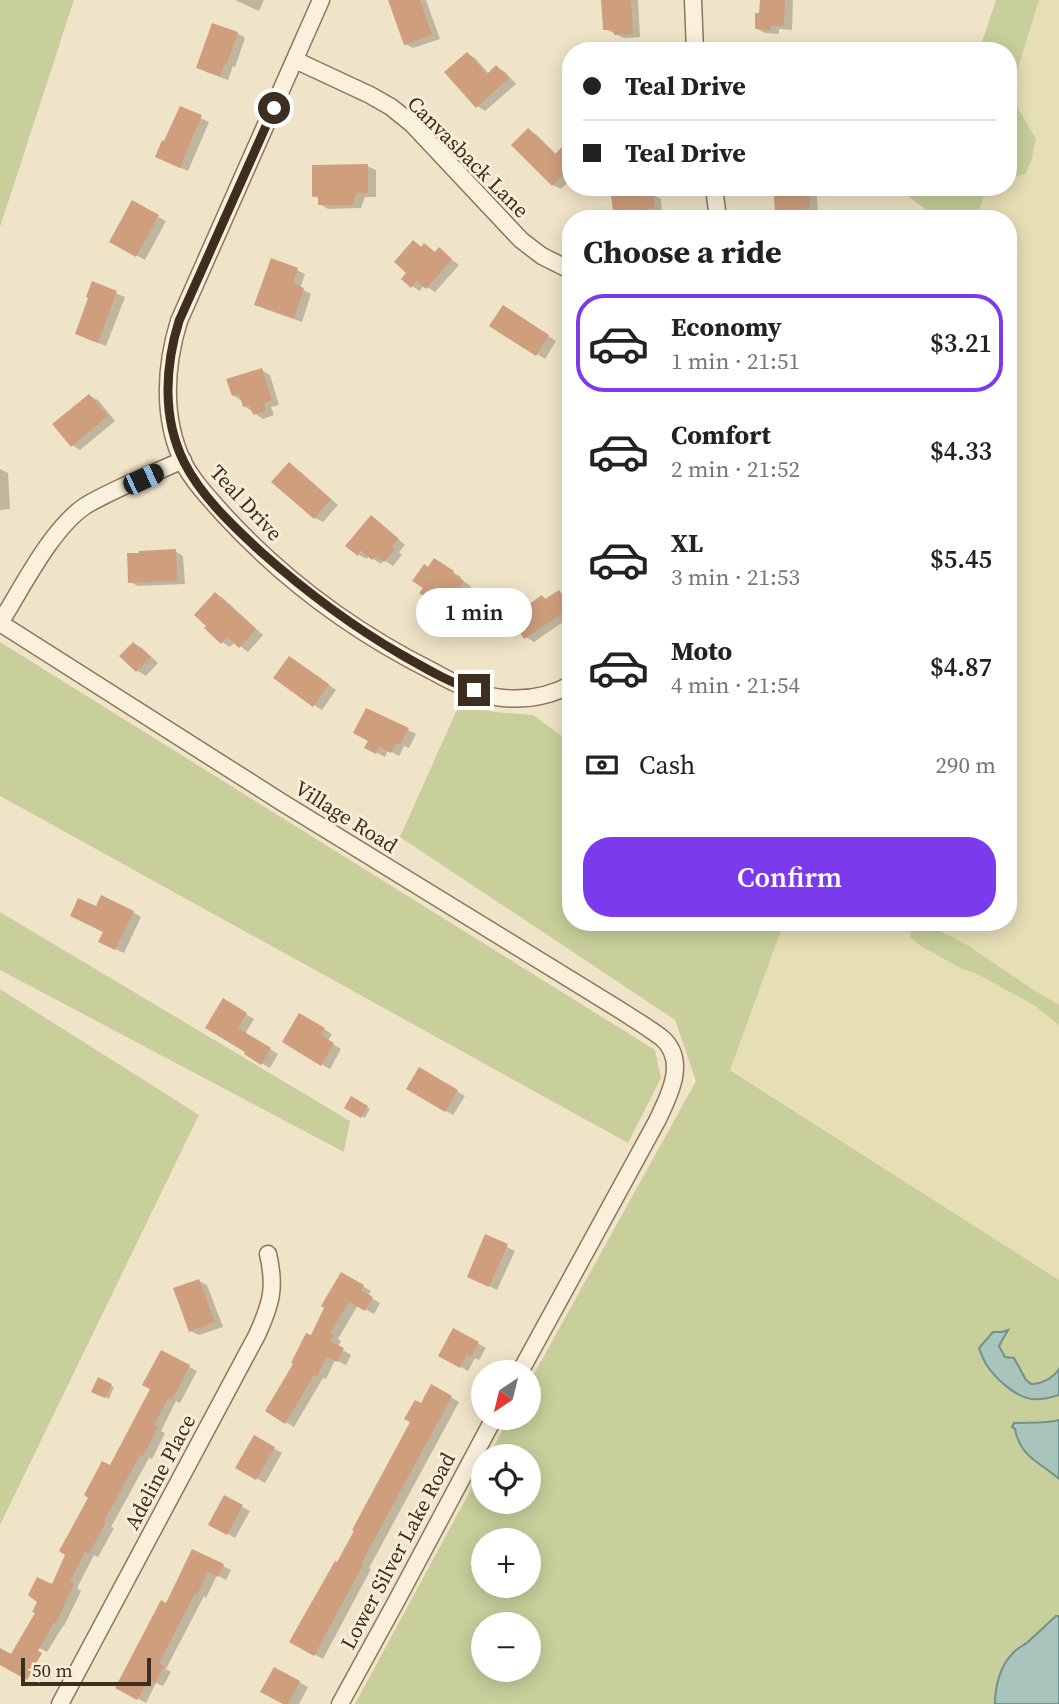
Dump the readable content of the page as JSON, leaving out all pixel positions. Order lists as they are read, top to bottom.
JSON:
{
  "streets": {
    "street": [
      "Canvasback Lane",
      "Teal Drive",
      "Village Road",
      "Adeline Place",
      "Lower Silver Lake Road"
    ]
  },
  "crossings": [
    ["Canvasback Lane", "Teal Drive"]
  ],
  "scale_bar": "50 m",
  "north": "bottom left",
  "page": {
    "banner": ["Teal Drive", "Teal Drive"],
    "heading": "Choose a ride",
    "list": [
      {
        "name": "Economy",
        "note": "1 min · 21:51",
        "value": "$3.21"
      },
      {
        "name": "Comfort",
        "note": "2 min · 21:52",
        "value": "$4.33"
      },
      {
        "name": "XL",
        "note": "3 min · 21:53",
        "value": "$5.45"
      },
      {
        "name": "Moto",
        "note": "4 min · 21:54",
        "value": "$4.87"
      }
    ],
    "bubble": "1 min",
    "pay": ["Cash", "290 m"],
    "buttons": "Confirm",
    "map_buttons": ["+", "−"],
    "scale": "50 m"
  }
}
